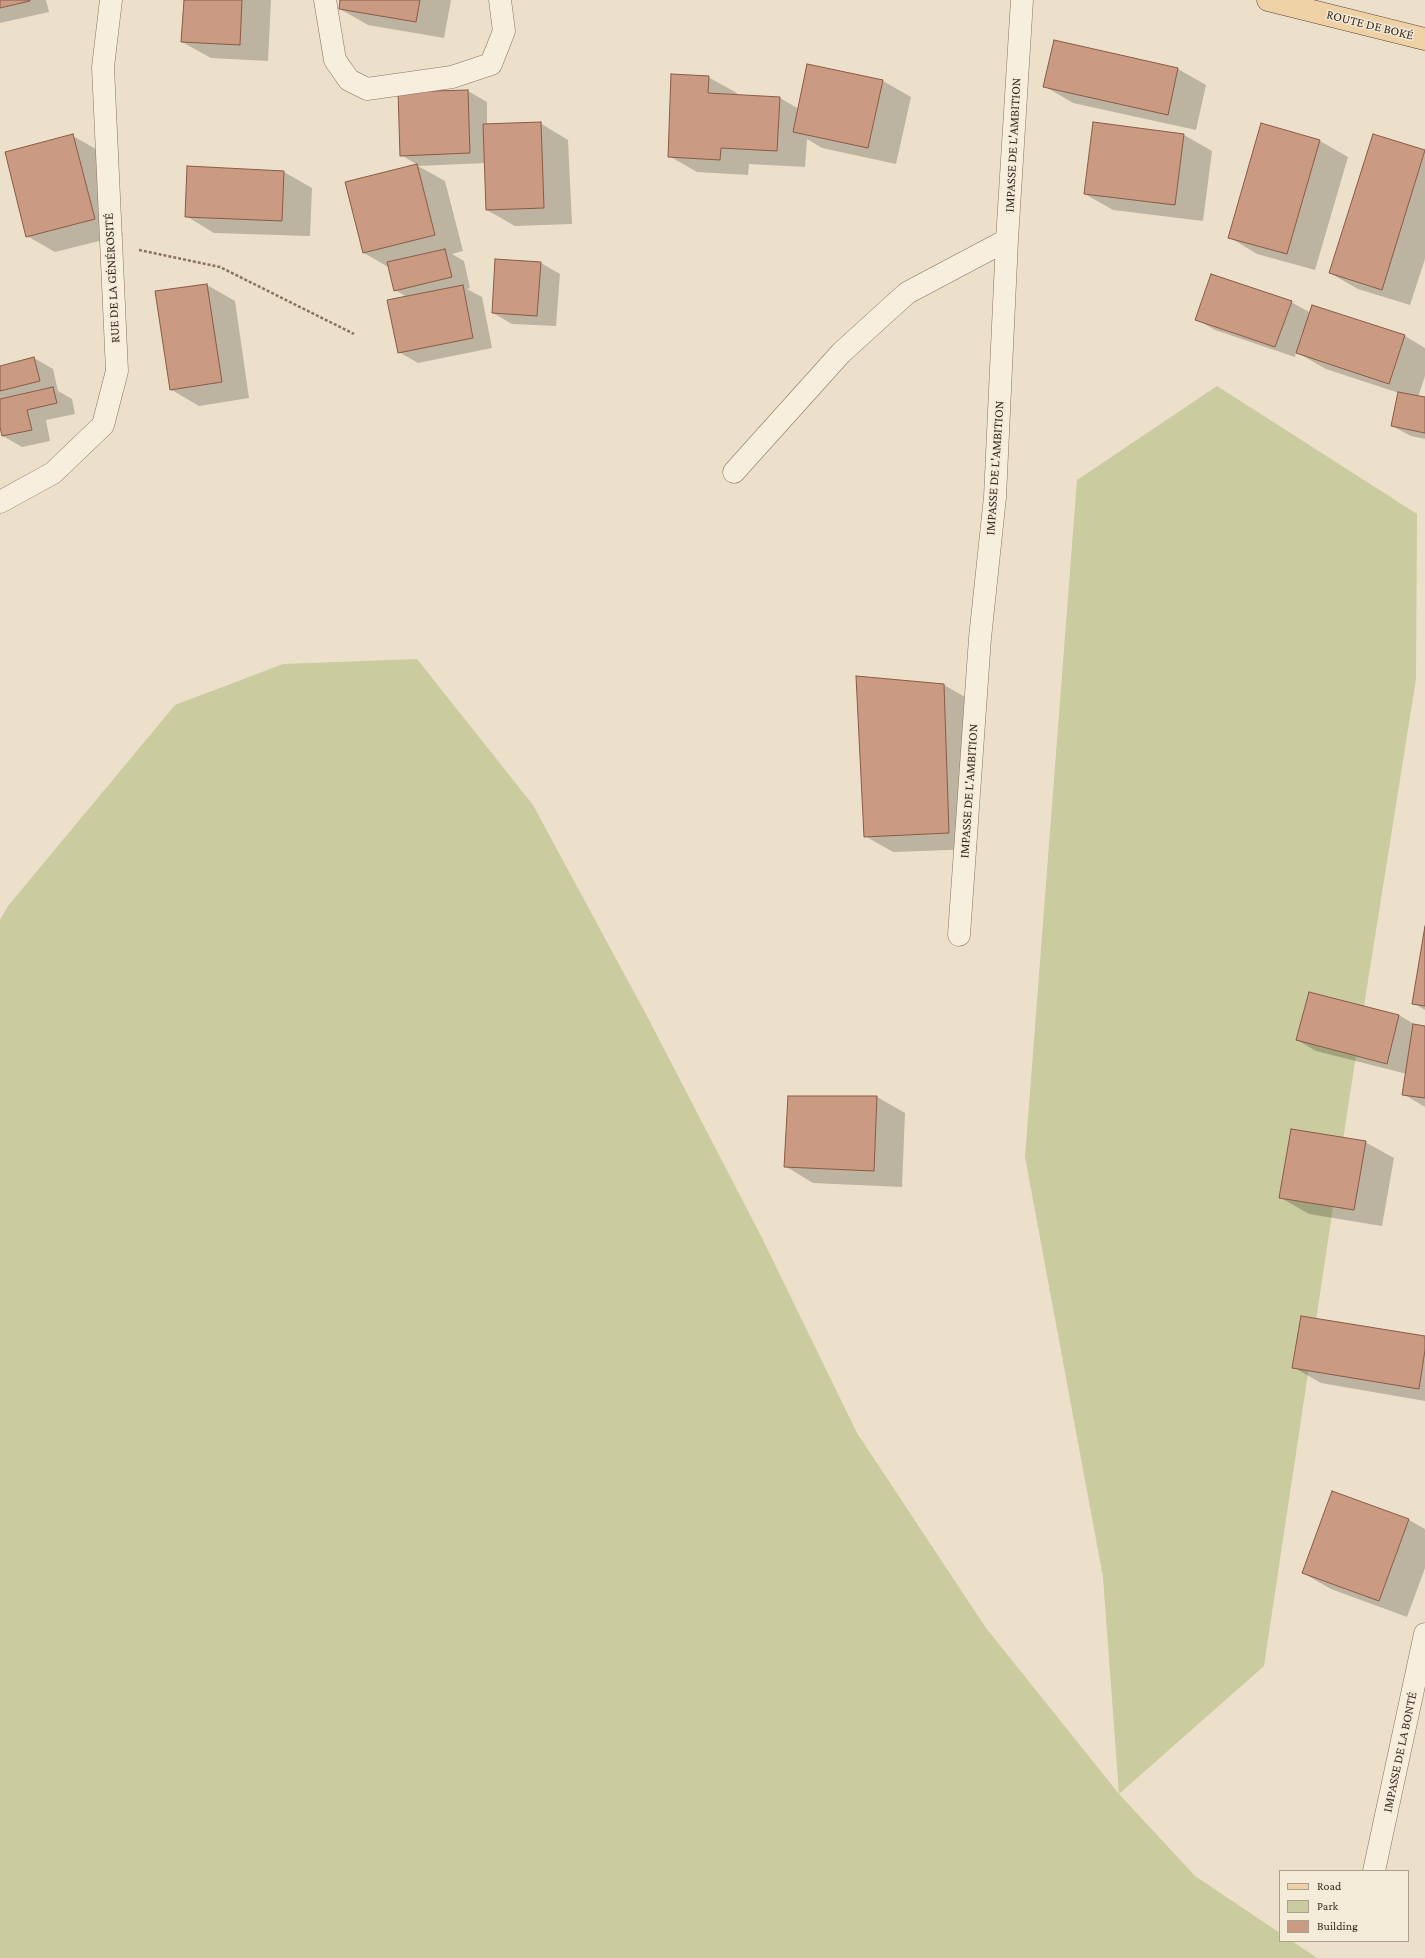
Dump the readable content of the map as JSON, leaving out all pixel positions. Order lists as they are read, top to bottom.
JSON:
{
  "streets": {
    "main road": ["ROUTE DE BOKÉ"],
    "street": ["IMPASSE DE L'AMBITION", "RUE DE LA GÉNÉROSITÉ", "IMPASSE DE LA BONTÉ"]
  },
  "legend": ["Road", "Park", "Building"]
}
